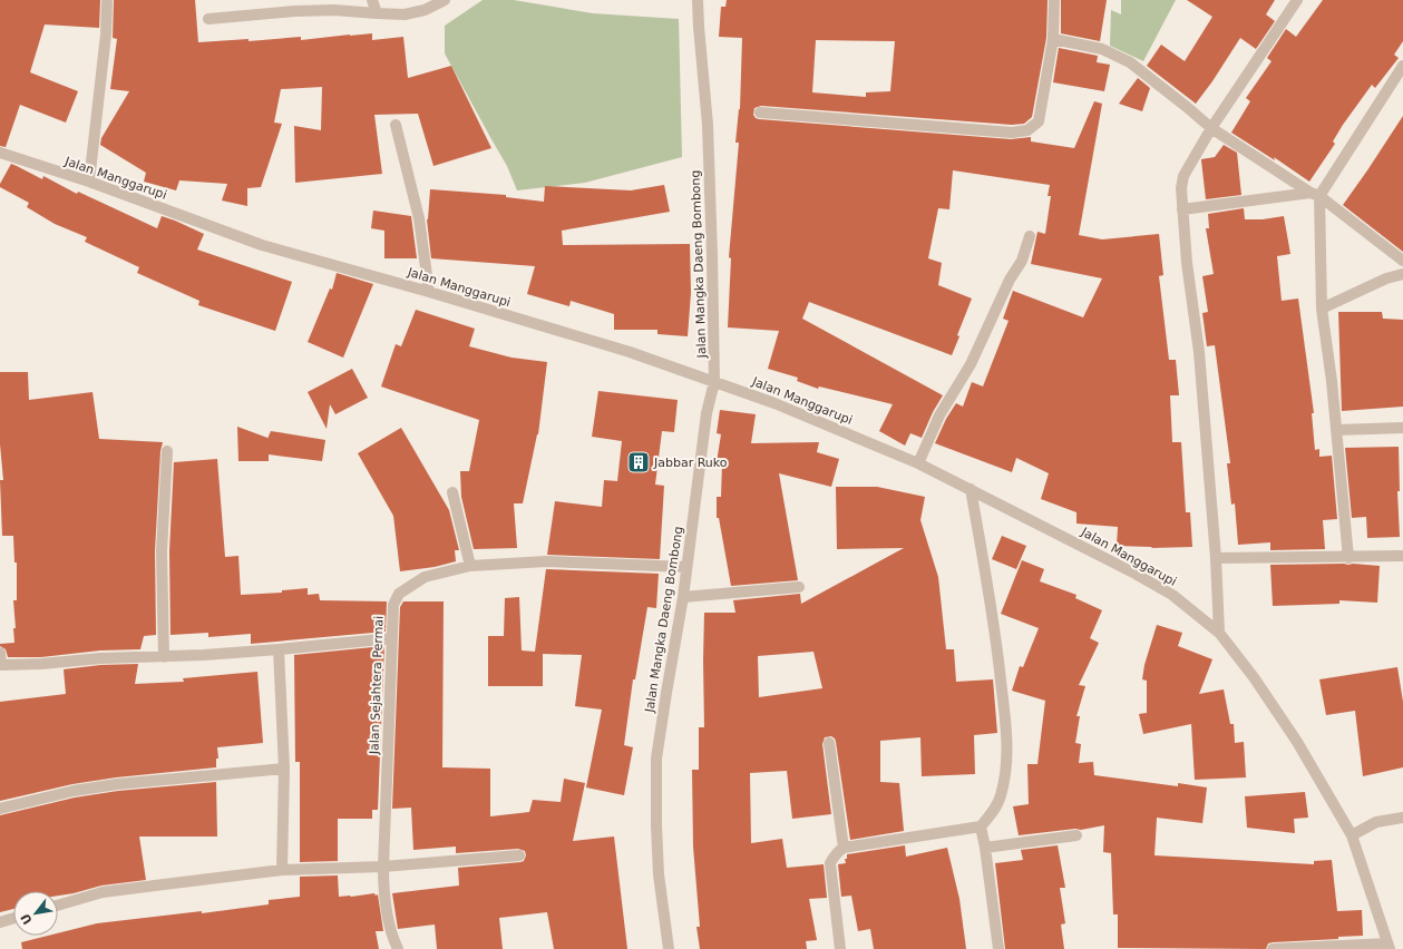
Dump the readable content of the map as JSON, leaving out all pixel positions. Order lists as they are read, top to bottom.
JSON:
{
  "streets": {
    "street": ["Jalan Manggarupi", "Jalan Mangka Daeng Bombong", "Jalan Sejahtera Permai"]
  },
  "crossings": [
    ["Jalan Manggarupi", "Jalan Mangka Daeng Bombong"],
    ["Jalan Mangka Daeng Bombong", "Jalan Sejahtera Permai"]
  ],
  "places": {
    "building": ["Jabbar Ruko"]
  },
  "north": "bottom left"
}
